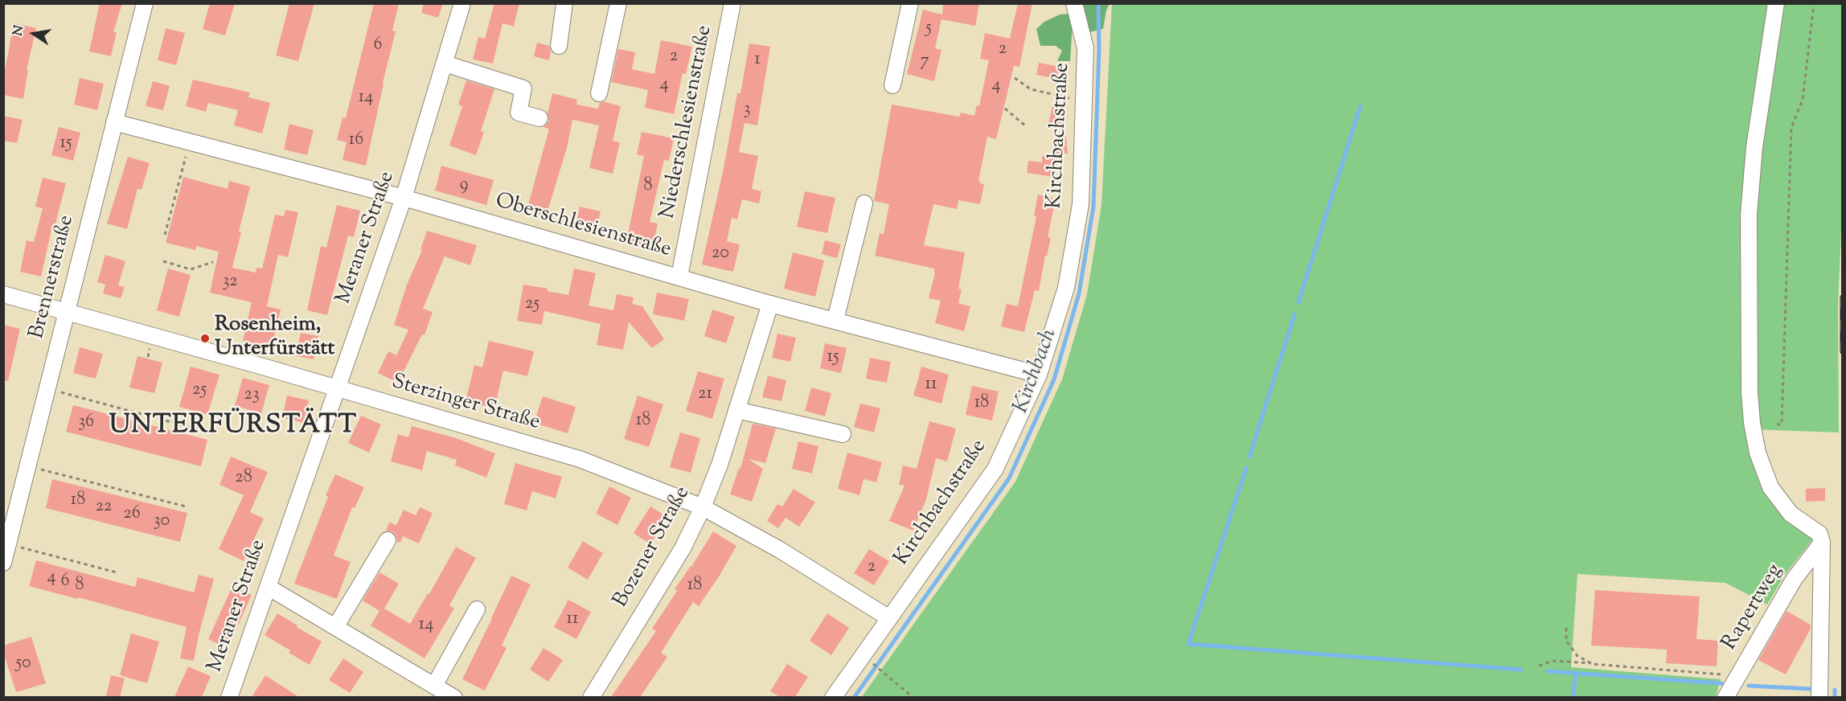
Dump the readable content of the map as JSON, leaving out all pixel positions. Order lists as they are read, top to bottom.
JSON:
{
  "streets": {
    "street": [
      "Niederschlesienstraße",
      "Kirchbachstraße",
      "Oberschlesienstraße",
      "Meraner Straße",
      "Brennerstraße",
      "Sterzinger Straße",
      "Bozener Straße",
      "Rapertweg"
    ]
  },
  "crossings": [
    ["Niederschlesienstraße", "Oberschlesienstraße"],
    ["Kirchbachstraße", "Oberschlesienstraße"],
    ["Kirchbachstraße", "Sterzinger Straße"],
    ["Oberschlesienstraße", "Meraner Straße"],
    ["Oberschlesienstraße", "Brennerstraße"],
    ["Oberschlesienstraße", "Bozener Straße"],
    ["Meraner Straße", "Sterzinger Straße"],
    ["Brennerstraße", "Sterzinger Straße"],
    ["Sterzinger Straße", "Bozener Straße"]
  ],
  "districts": ["UNTERFÜRSTÄTT"],
  "water": ["Kirchbach"],
  "places": ["Rosenheim, Unterfürstätt"],
  "house_numbers": [
    "5",
    "6",
    "2",
    "2",
    "1",
    "7",
    "4",
    "4",
    "14",
    "3",
    "16",
    "15",
    "9",
    "8",
    "20",
    "32",
    "25",
    "15",
    "11",
    "25",
    "21",
    "23",
    "18",
    "18",
    "36",
    "28",
    "18",
    "22",
    "26",
    "30",
    "2",
    "4",
    "6",
    "8",
    "18",
    "11",
    "14",
    "50"
  ],
  "north": "left"
}
